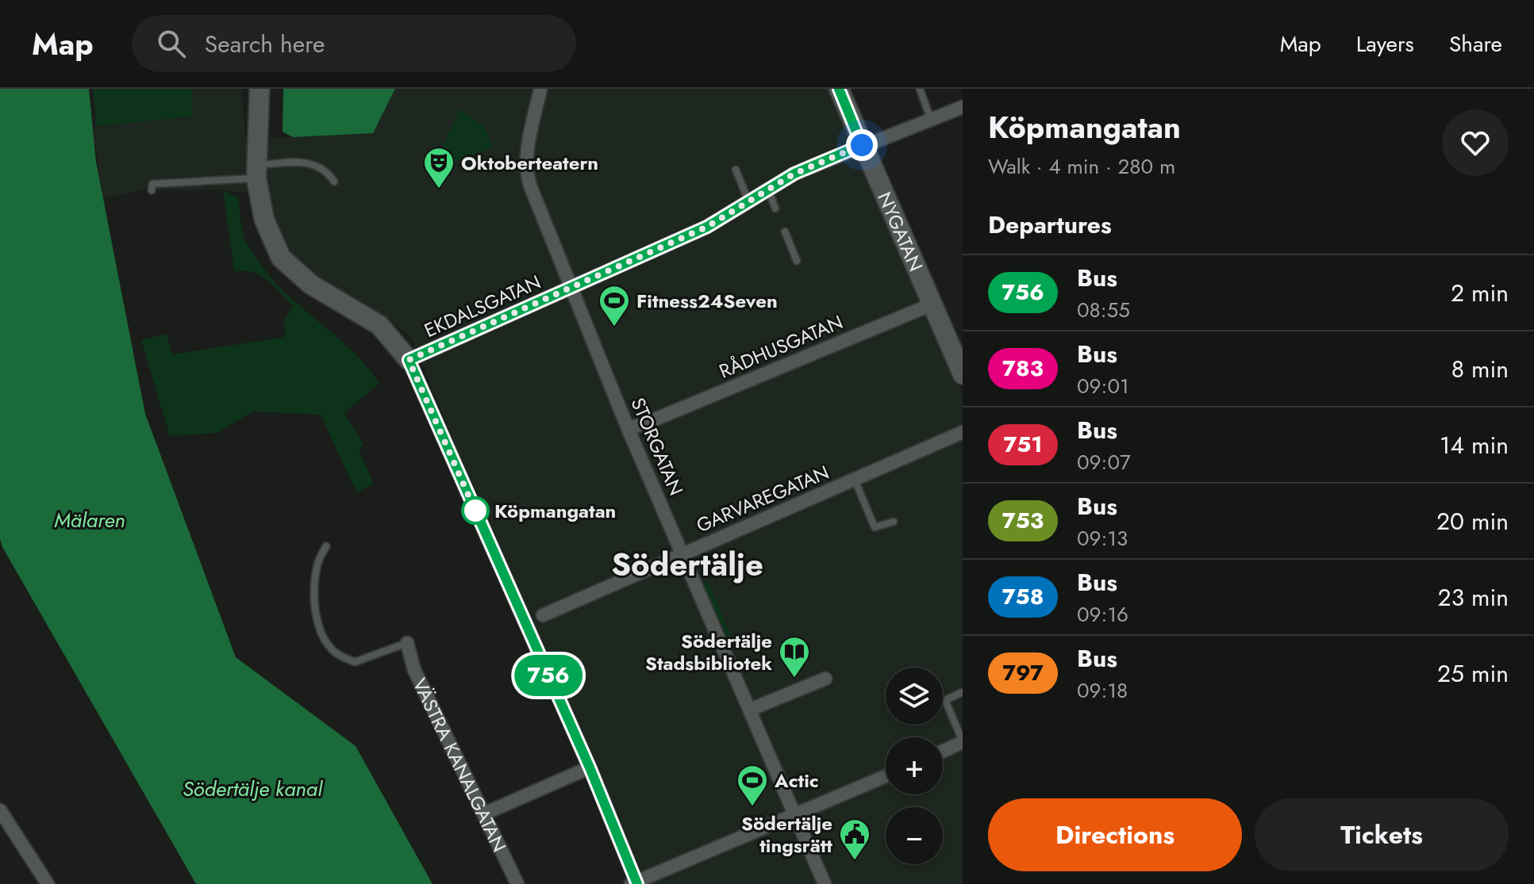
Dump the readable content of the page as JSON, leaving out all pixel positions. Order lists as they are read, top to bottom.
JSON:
{
  "streets": {
    "street": [
      "NYGATAN",
      "EKDALSGATAN",
      "RÅDHUSGATAN",
      "STORGATAN",
      "GARVAREGATAN",
      "VÄSTRA KANALGATAN"
    ]
  },
  "crossings": [
    ["NYGATAN", "EKDALSGATAN"],
    ["NYGATAN", "RÅDHUSGATAN"],
    ["EKDALSGATAN", "STORGATAN"],
    ["RÅDHUSGATAN", "STORGATAN"],
    ["STORGATAN", "GARVAREGATAN"]
  ],
  "districts": ["Södertälje"],
  "water": ["Mälaren", "Södertälje kanal"],
  "places": {
    "theatre": ["Oktoberteatern"],
    "sports": ["Fitness24Seven", "Actic"],
    "other": ["Köpmangatan"],
    "library": ["Södertälje Stadsbibliotek"],
    "public building": ["Södertälje tingsrätt"]
  },
  "lines": ["bus line 756"],
  "page": {
    "header": "Map",
    "search": "Search here",
    "nav": ["Map", "Layers", "Share"],
    "on_map": "756",
    "heading": [
      ["Köpmangatan", "Walk · 4 min · 280 m"],
      "Departures"
    ],
    "list": [
      {
        "mark": "756",
        "name": "Bus",
        "note": "08:55",
        "value": "2 min"
      },
      {
        "mark": "783",
        "name": "Bus",
        "note": "09:01",
        "value": "8 min"
      },
      {
        "mark": "751",
        "name": "Bus",
        "note": "09:07",
        "value": "14 min"
      },
      {
        "mark": "753",
        "name": "Bus",
        "note": "09:13",
        "value": "20 min"
      },
      {
        "mark": "758",
        "name": "Bus",
        "note": "09:16",
        "value": "23 min"
      },
      {
        "mark": "797",
        "name": "Bus",
        "note": "09:18",
        "value": "25 min"
      }
    ],
    "map_buttons": ["+", "−"],
    "buttons": ["Directions", "Tickets"]
  }
}
